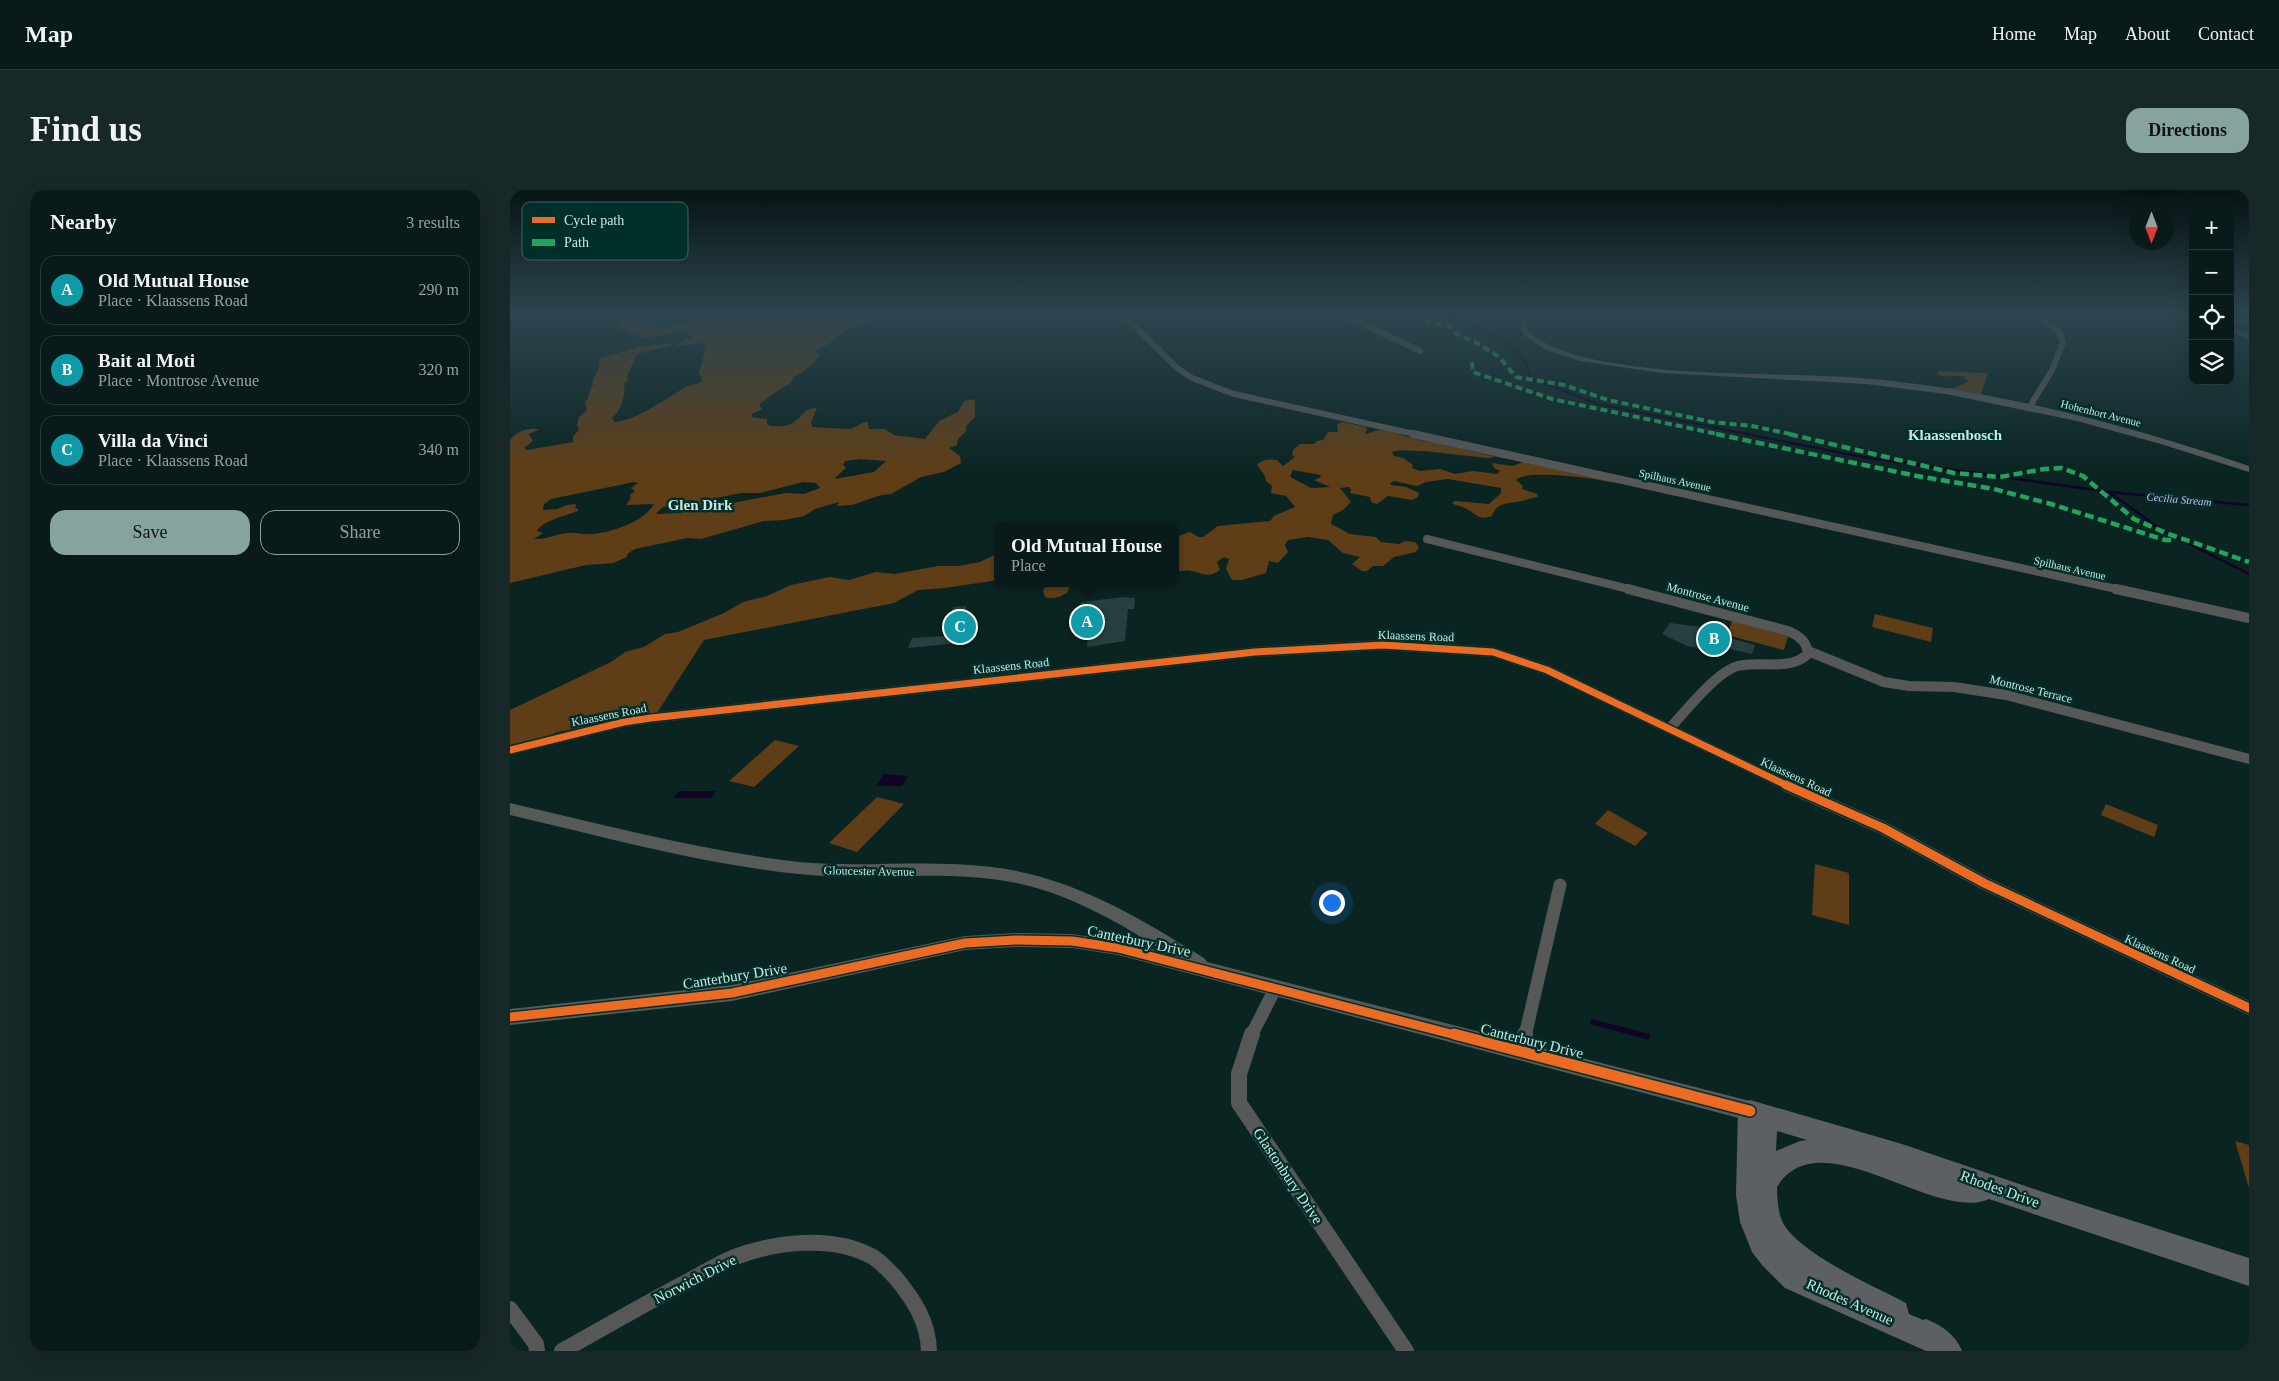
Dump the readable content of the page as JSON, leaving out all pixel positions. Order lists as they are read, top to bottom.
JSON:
{
  "streets": {
    "main road": ["Rhodes Drive", "Rhodes Avenue"],
    "street": [
      "Hohenhort Avenue",
      "Spilhaus Avenue",
      "Montrose Avenue",
      "Klaassens Road",
      "Montrose Terrace",
      "Gloucester Avenue",
      "Canterbury Drive",
      "Glastonbury Drive",
      "Norwich Drive"
    ]
  },
  "crossings": [
    ["Montrose Avenue", "Montrose Terrace"],
    ["Gloucester Avenue", "Canterbury Drive"],
    ["Canterbury Drive", "Glastonbury Drive"],
    ["Canterbury Drive", "Rhodes Drive"],
    ["Canterbury Drive", "Rhodes Avenue"],
    ["Rhodes Drive", "Rhodes Avenue"]
  ],
  "districts": ["Klaassenbosch", "Glen Dirk"],
  "water": ["Cecilia Stream"],
  "legend": ["Cycle path", "Path"],
  "north": "bottom",
  "page": {
    "header": "Map",
    "nav": [
      "Home",
      "Map",
      "About",
      "Contact"
    ],
    "buttons": [
      "Directions",
      ["Save", "Share"]
    ],
    "title": "Find us",
    "heading": ["Nearby", "3 results"],
    "map_buttons": ["+", "−"],
    "list": [
      {
        "mark": "A",
        "name": "Old Mutual House",
        "note": "Place · Klaassens Road",
        "value": "290 m"
      },
      {
        "mark": "B",
        "name": "Bait al Moti",
        "note": "Place · Montrose Avenue",
        "value": "320 m"
      },
      {
        "mark": "C",
        "name": "Villa da Vinci",
        "note": "Place · Klaassens Road",
        "value": "340 m"
      }
    ],
    "popup": ["Old Mutual House", "Place"],
    "pins": ["A", "C", "B"]
  }
}
